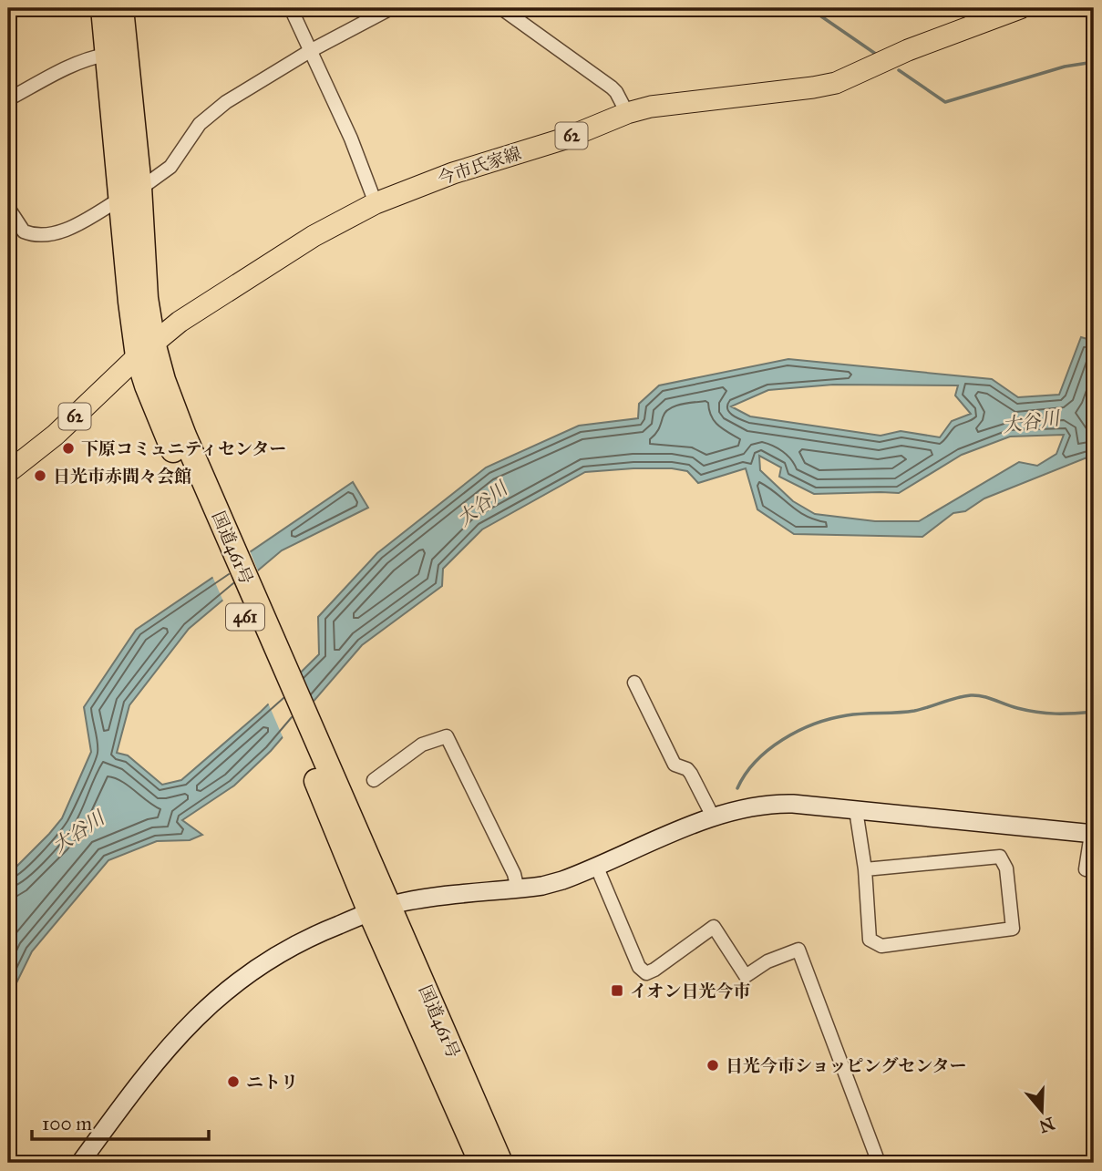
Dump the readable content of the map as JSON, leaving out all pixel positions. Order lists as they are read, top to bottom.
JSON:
{
  "streets": {
    "highway": ["国道461号", "461"],
    "main road": ["62", "今市氏家線"]
  },
  "crossings": [
    ["今市氏家線", "国道461号"]
  ],
  "water": ["大谷川"],
  "places": {
    "other": [
      "下原コミュニティセンター",
      "日光市赤間々会館",
      "日光今市ショッピングセンター",
      "ニトリ"
    ],
    "transit": ["イオン日光今市"]
  },
  "scale_bar": "100 m",
  "north": "bottom"
}
